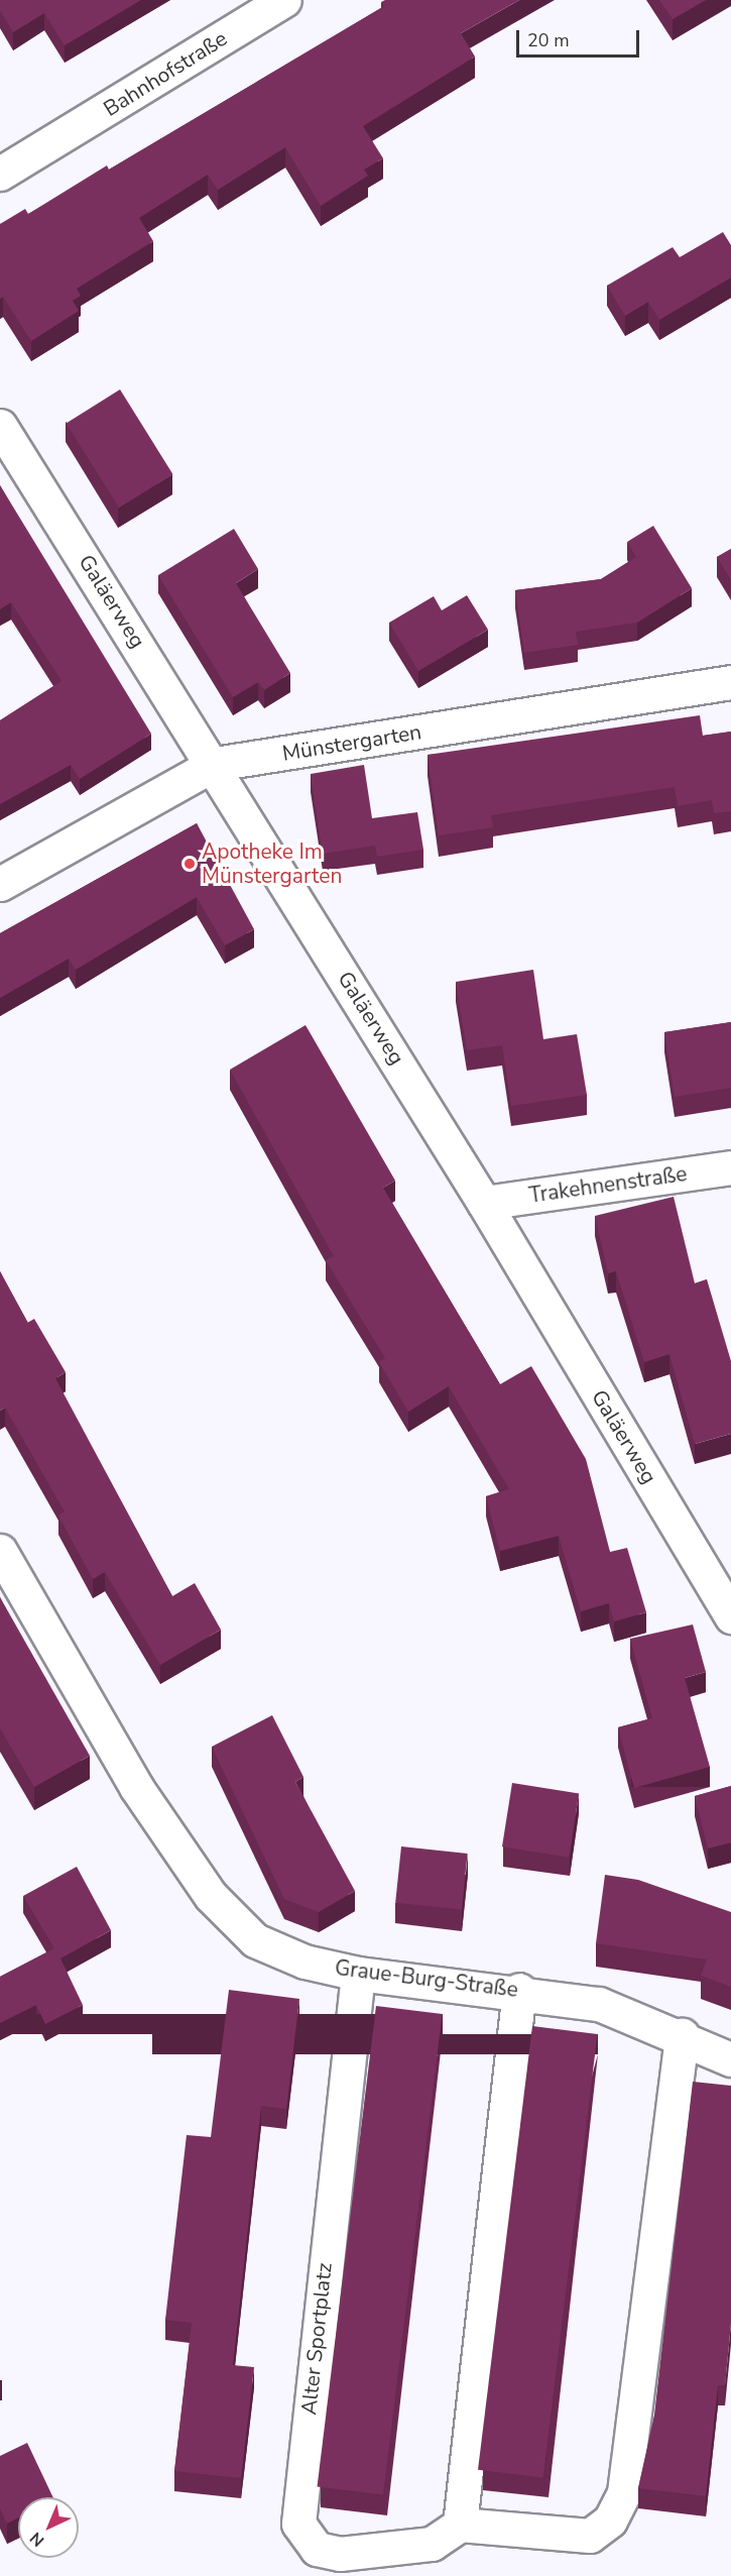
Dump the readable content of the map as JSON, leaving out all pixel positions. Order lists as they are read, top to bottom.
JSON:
{
  "streets": {
    "street": [
      "Bahnhofstraße",
      "Galäerweg",
      "Münstergarten",
      "Trakehnenstraße",
      "Graue-Burg-Straße",
      "Alter Sportplatz"
    ]
  },
  "crossings": [
    ["Galäerweg", "Münstergarten"],
    ["Galäerweg", "Trakehnenstraße"],
    ["Graue-Burg-Straße", "Alter Sportplatz"]
  ],
  "places": ["Apotheke Im Münstergarten"],
  "scale_bar": "20 m",
  "north": "bottom left"
}
